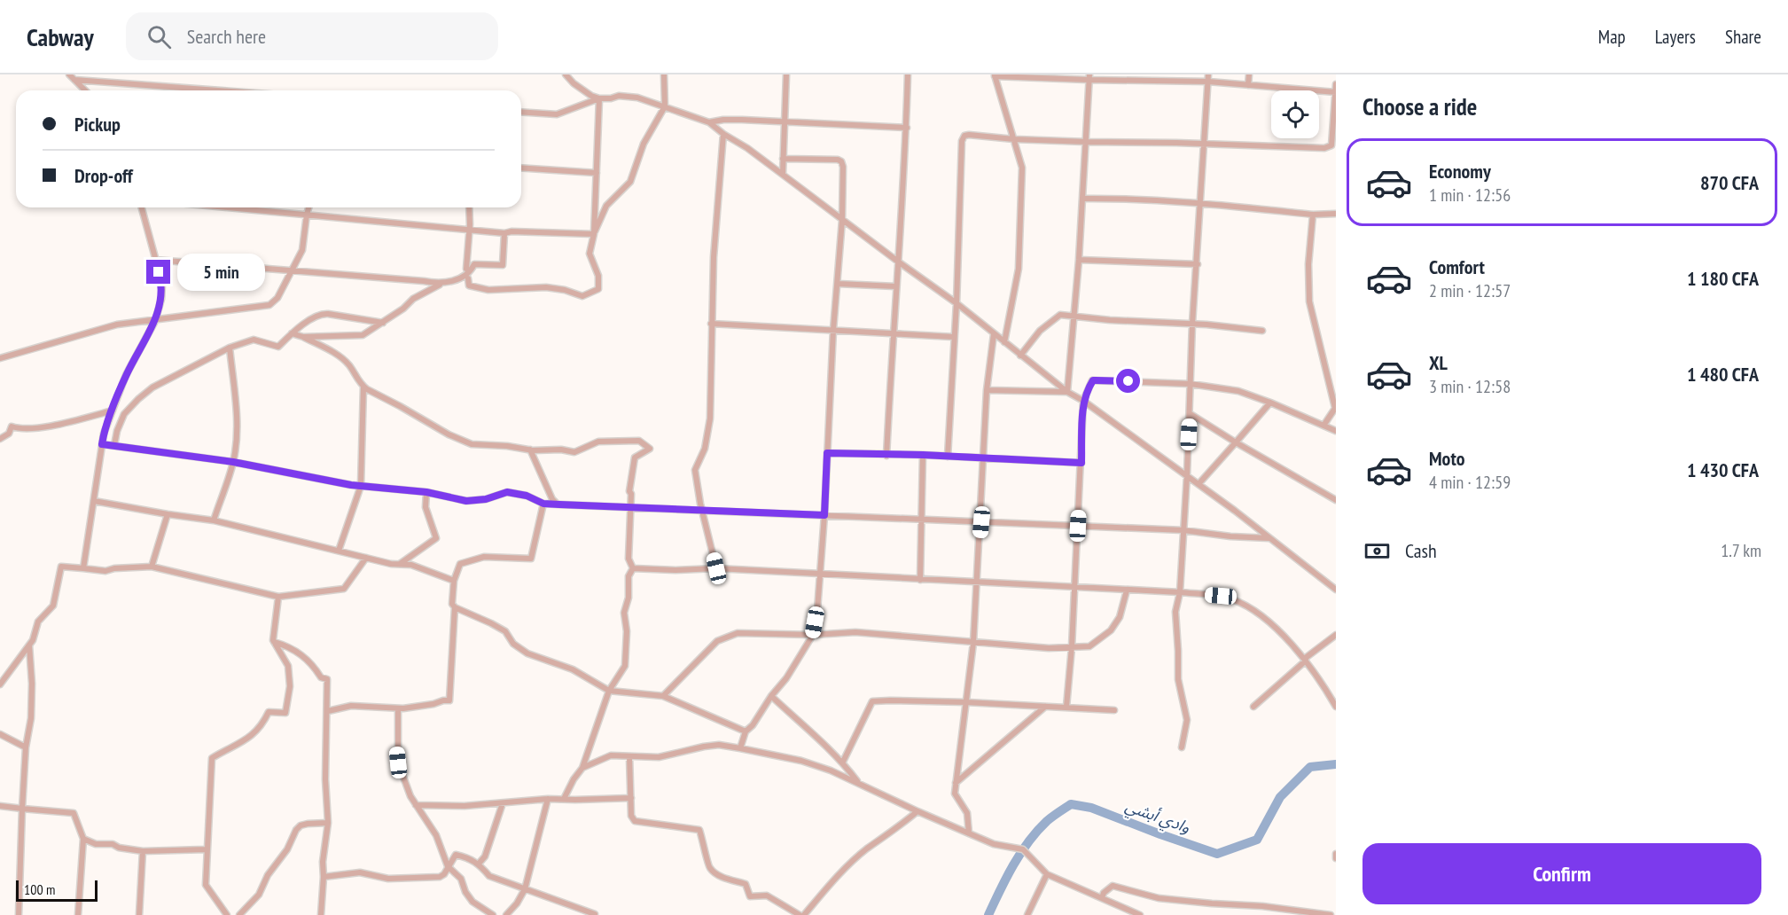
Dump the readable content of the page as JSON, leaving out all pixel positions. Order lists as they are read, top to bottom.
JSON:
{
  "water": ["وادي أبشي"],
  "scale_bar": "100 m",
  "page": {
    "header": "Cabway",
    "search": "Search here",
    "nav": ["Map", "Layers", "Share"],
    "heading": "Choose a ride",
    "banner": ["Pickup", "Drop-off"],
    "list": [
      {
        "name": "Economy",
        "note": "1 min · 12:56",
        "value": "870 CFA"
      },
      {
        "name": "Comfort",
        "note": "2 min · 12:57",
        "value": "1 180 CFA"
      },
      {
        "name": "XL",
        "note": "3 min · 12:58",
        "value": "1 480 CFA"
      },
      {
        "name": "Moto",
        "note": "4 min · 12:59",
        "value": "1 430 CFA"
      }
    ],
    "bubble": "5 min",
    "pay": ["Cash", "1.7 km"],
    "buttons": "Confirm",
    "scale": "100 m"
  }
}
